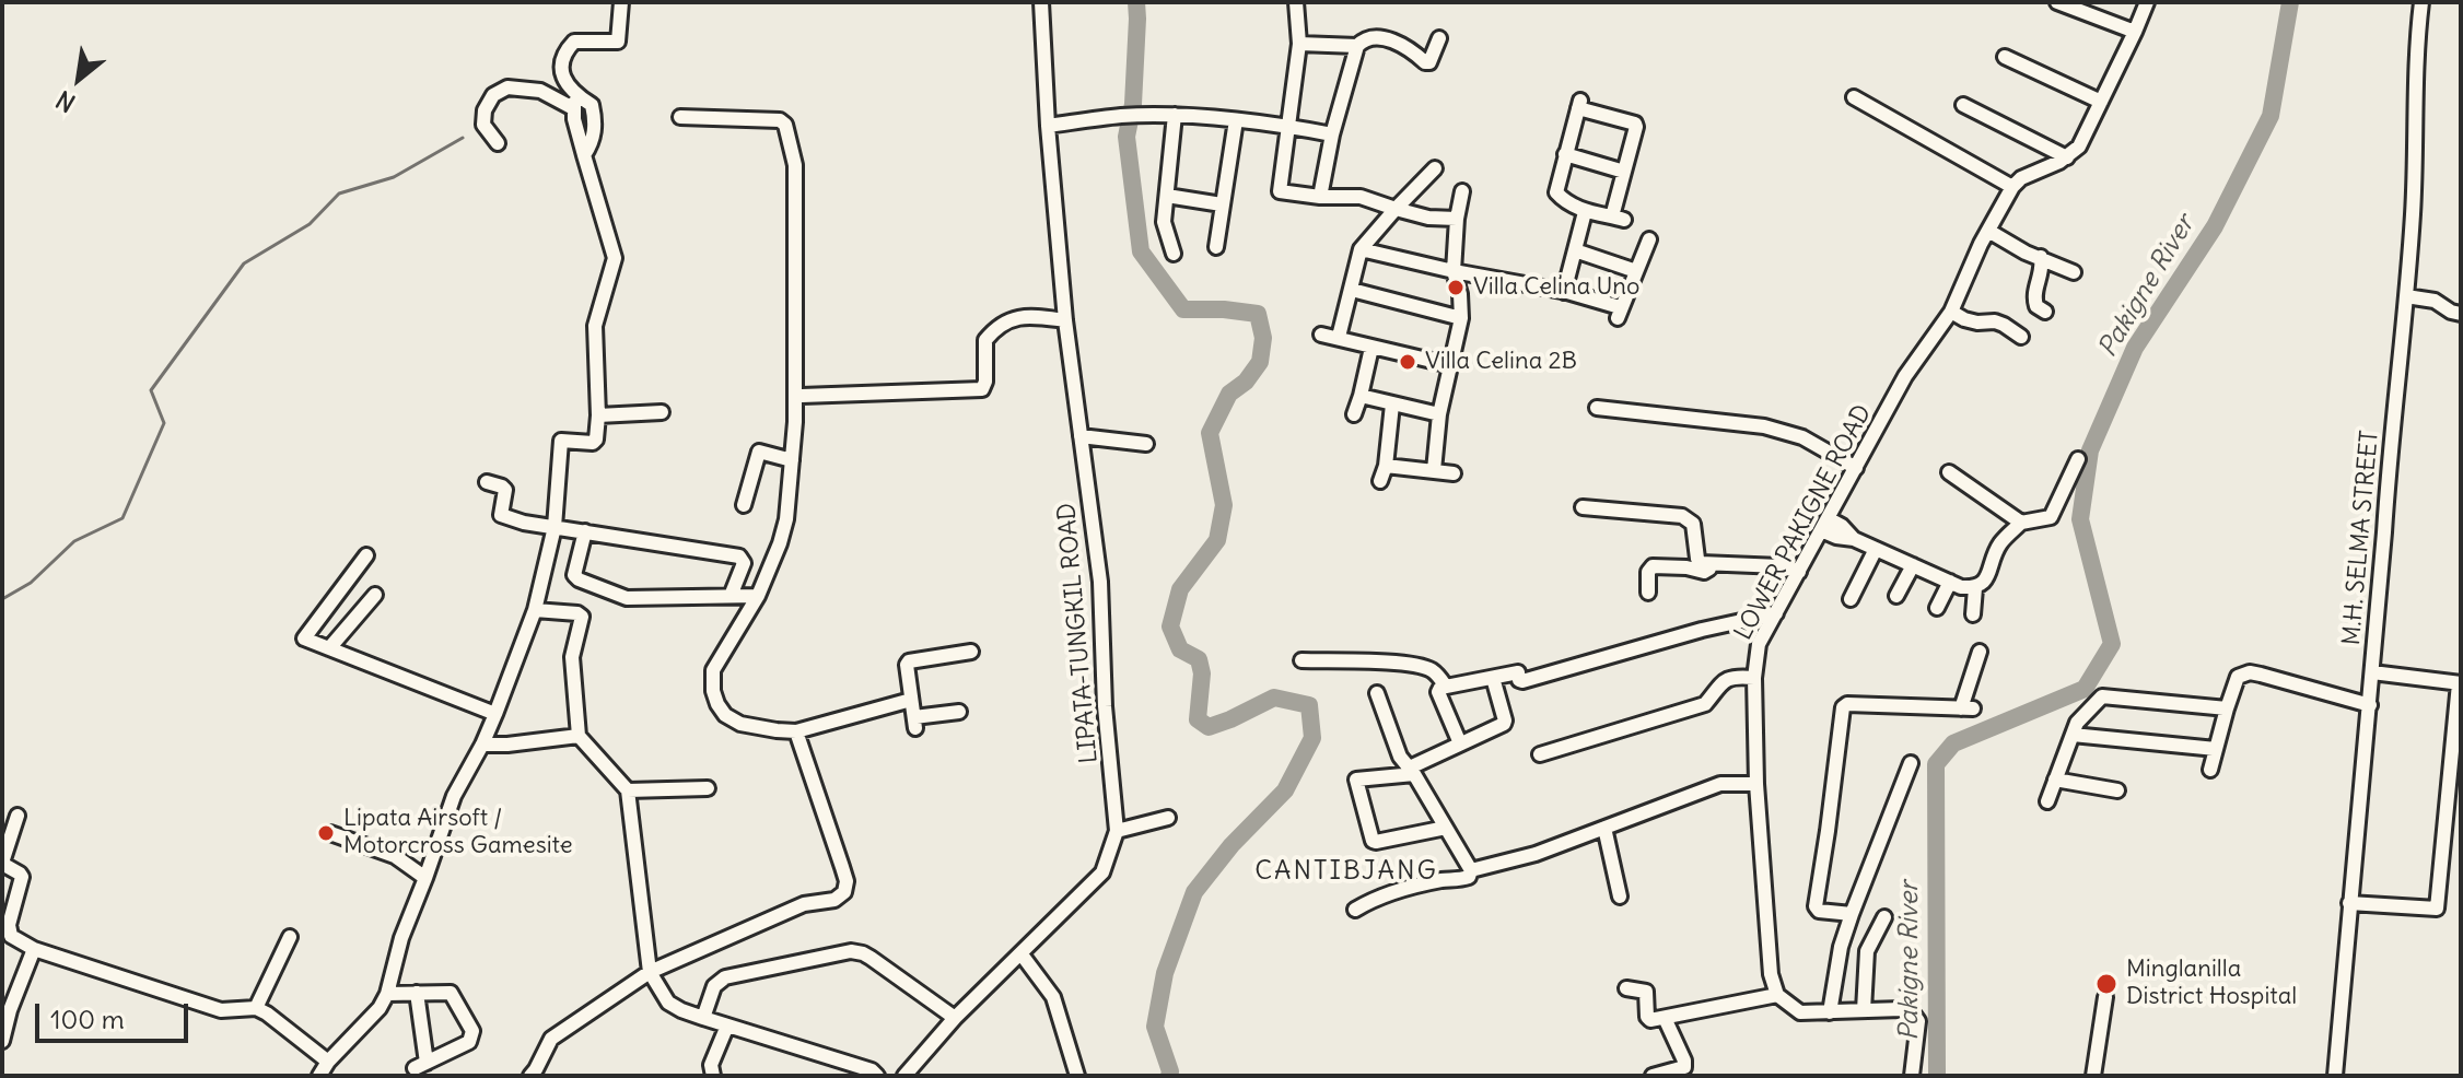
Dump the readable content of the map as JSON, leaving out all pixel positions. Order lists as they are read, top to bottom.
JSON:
{
  "streets": {
    "street": ["LOWER PAKIGNE ROAD", "M.H. SELMA STREET", "LIPATA-TUNGKIL ROAD"]
  },
  "districts": ["CANTIBJANG"],
  "water": ["Pakigne River"],
  "places": [
    "Villa Celina Uno",
    "Villa Celina 2B",
    "Lipata Airsoft / Motorcross Gamesite",
    "Minglanilla District Hospital"
  ],
  "scale_bar": "100 m",
  "north": "bottom left"
}
